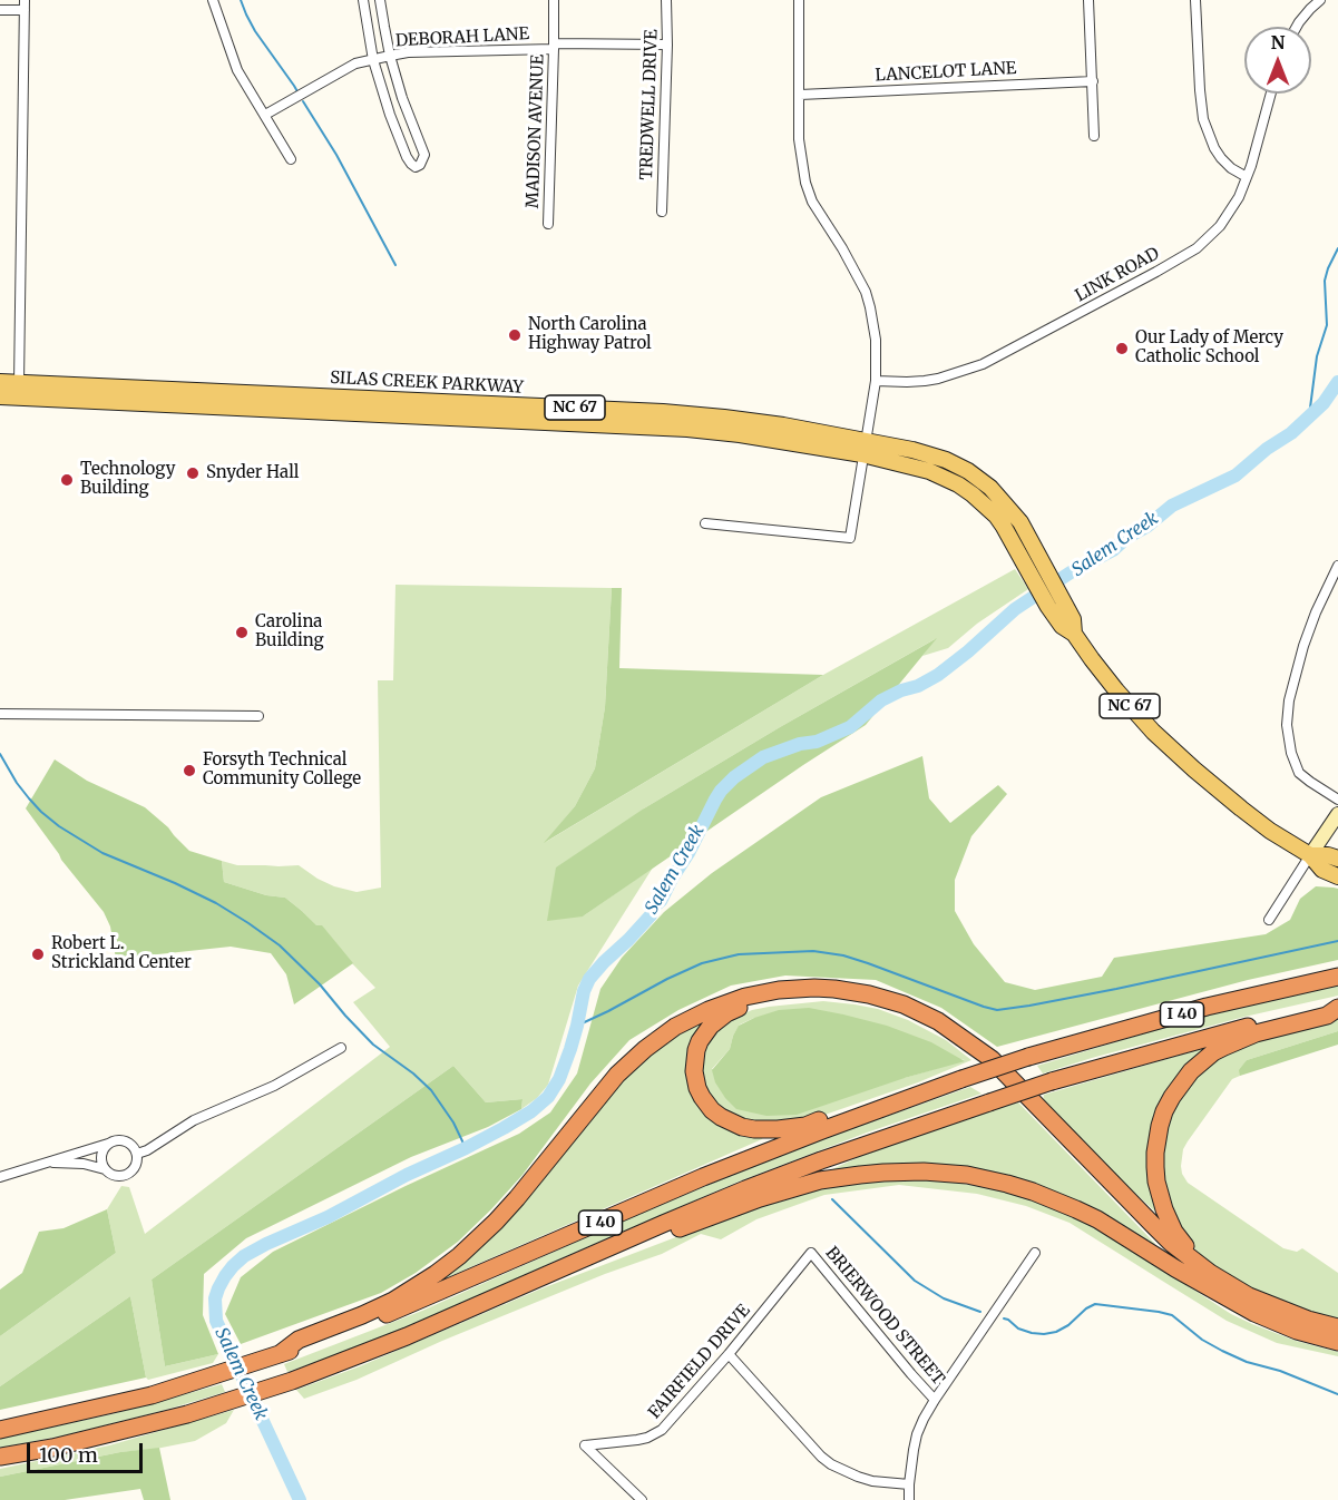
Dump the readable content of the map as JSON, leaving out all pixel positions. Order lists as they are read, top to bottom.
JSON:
{
  "streets": {
    "highway": ["I 40"],
    "main road": ["SILAS CREEK PARKWAY", "NC 67"],
    "street": [
      "DEBORAH LANE",
      "LANCELOT LANE",
      "TREDWELL DRIVE",
      "MADISON AVENUE",
      "LINK ROAD",
      "BRIERWOOD STREET",
      "FAIRFIELD DRIVE"
    ]
  },
  "crossings": [
    ["DEBORAH LANE", "TREDWELL DRIVE"],
    ["DEBORAH LANE", "MADISON AVENUE"],
    ["BRIERWOOD STREET", "FAIRFIELD DRIVE"]
  ],
  "water": ["Salem Creek"],
  "places": [
    "North Carolina Highway Patrol",
    "Our Lady of Mercy Catholic School",
    "Snyder Hall",
    "Technology Building",
    "Carolina Building",
    "Forsyth Technical Community College",
    "Robert L. Strickland Center"
  ],
  "scale_bar": "100 m",
  "north": "top"
}
